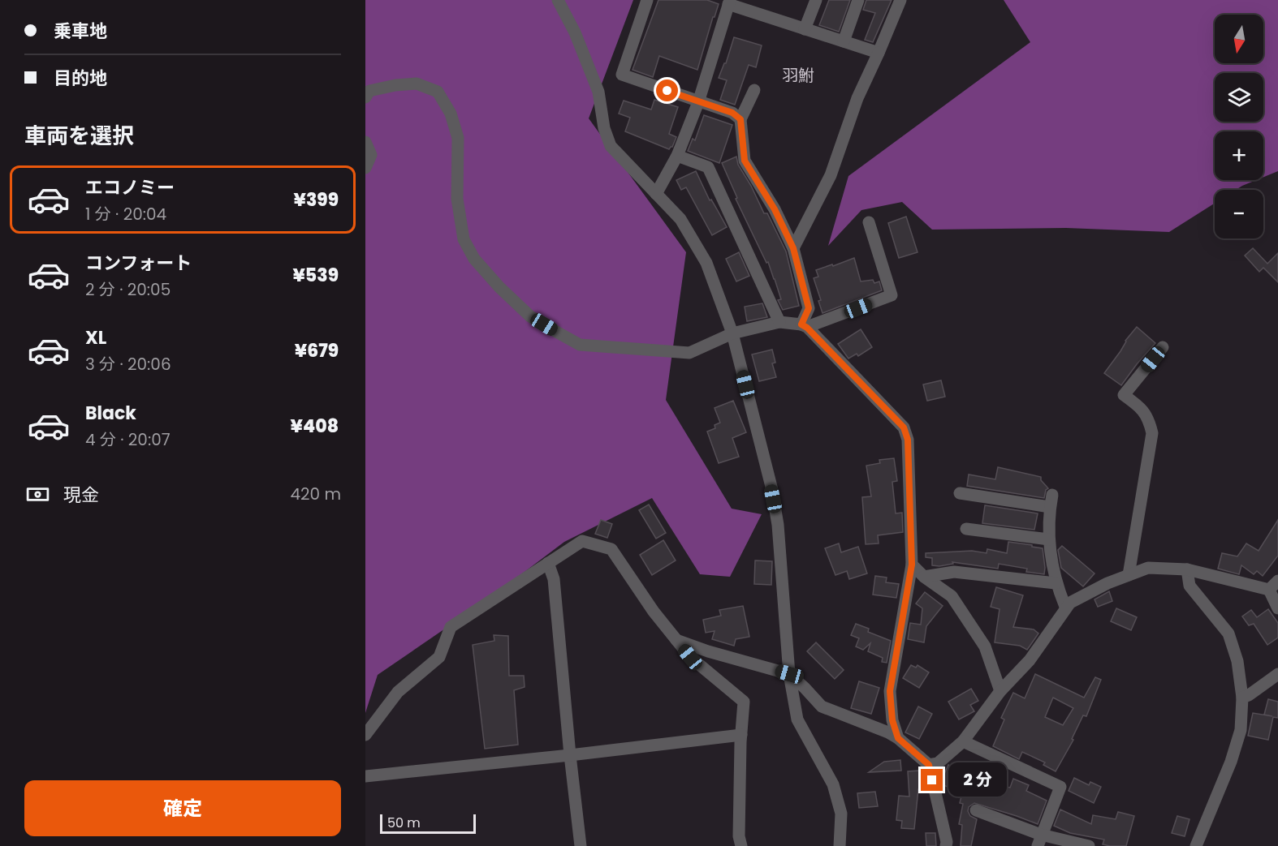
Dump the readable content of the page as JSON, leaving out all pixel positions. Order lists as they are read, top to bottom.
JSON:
{
  "districts": ["羽鮒"],
  "scale_bar": "50 m",
  "north": "bottom",
  "page": {
    "banner": ["乗車地", "目的地"],
    "map_buttons": ["+", "−"],
    "heading": "車両を選択",
    "list": [
      {
        "name": "エコノミー",
        "note": "1 分 · 20:04",
        "value": "¥399"
      },
      {
        "name": "コンフォート",
        "note": "2 分 · 20:05",
        "value": "¥539"
      },
      {
        "name": "XL",
        "note": "3 分 · 20:06",
        "value": "¥679"
      },
      {
        "name": "Black",
        "note": "4 分 · 20:07",
        "value": "¥408"
      }
    ],
    "pay": ["現金", "420 m"],
    "bubble": "2 分",
    "buttons": "確定",
    "scale": "50 m"
  }
}
